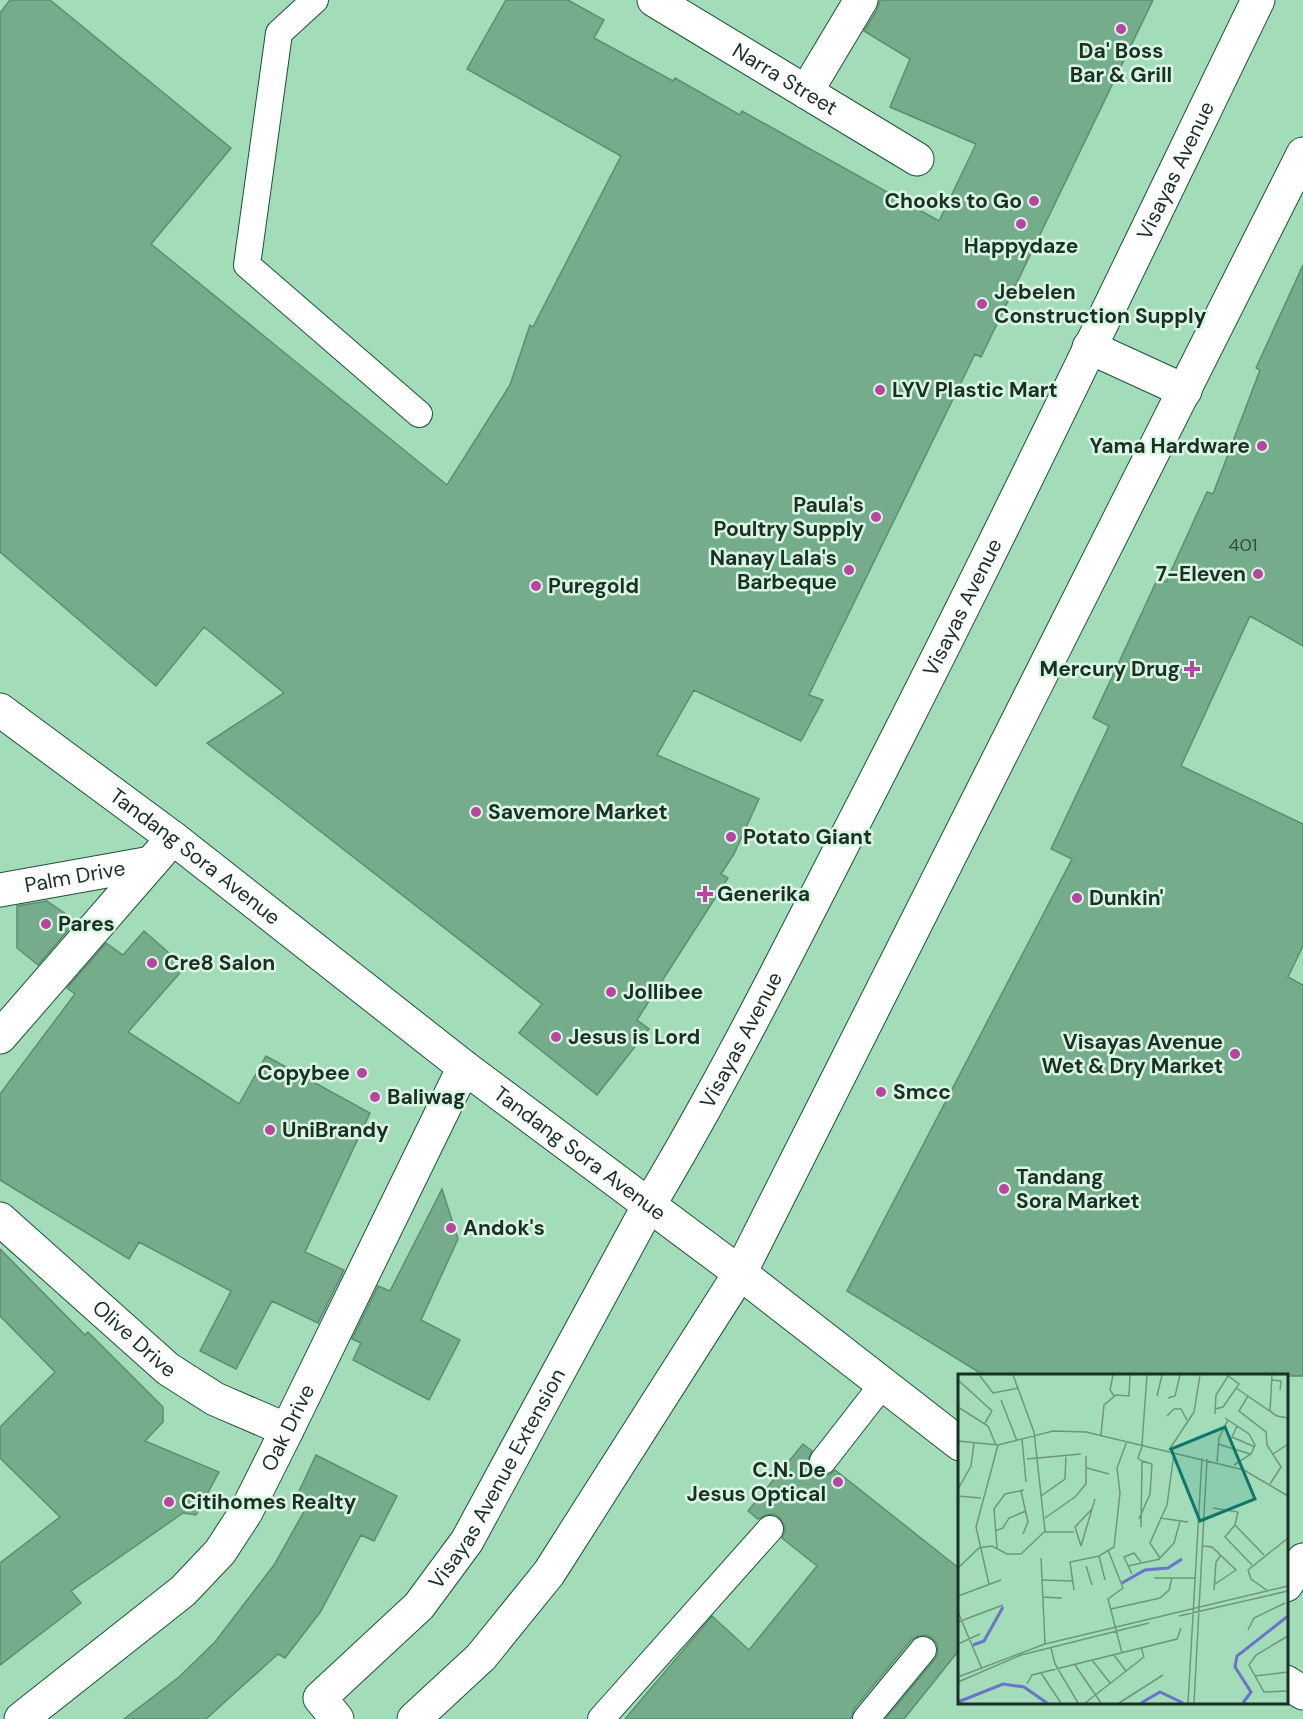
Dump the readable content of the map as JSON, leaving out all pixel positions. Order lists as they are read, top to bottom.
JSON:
{
  "streets": {
    "main road": [
      "Narra Street",
      "Visayas Avenue",
      "Tandang Sora Avenue",
      "Palm Drive",
      "Olive Drive",
      "Oak Drive",
      "Visayas Avenue Extension"
    ]
  },
  "crossings": [
    ["Visayas Avenue", "Tandang Sora Avenue"],
    ["Visayas Avenue", "Visayas Avenue Extension"],
    ["Tandang Sora Avenue", "Oak Drive"],
    ["Tandang Sora Avenue", "Visayas Avenue Extension"],
    ["Olive Drive", "Oak Drive"]
  ],
  "places": {
    "other": [
      "Da' Boss Bar & Grill",
      "Chooks to Go",
      "Happydaze",
      "Jebelen Construction Supply",
      "LYV Plastic Mart",
      "Yama Hardware",
      "Paula's Poultry Supply",
      "Nanay Lala's Barbeque",
      "7-Eleven",
      "Puregold",
      "Savemore Market",
      "Potato Giant",
      "Dunkin'",
      "Pares",
      "Cre8 Salon",
      "Jollibee",
      "Jesus is Lord",
      "Visayas Avenue Wet & Dry Market",
      "Copybee",
      "Smcc",
      "Baliwag",
      "UniBrandy",
      "Tandang Sora Market",
      "Andok's",
      "C.N. De Jesus Optical",
      "Citihomes Realty"
    ],
    "health": ["Mercury Drug", "Generika"]
  },
  "house_numbers": ["401"]
}
